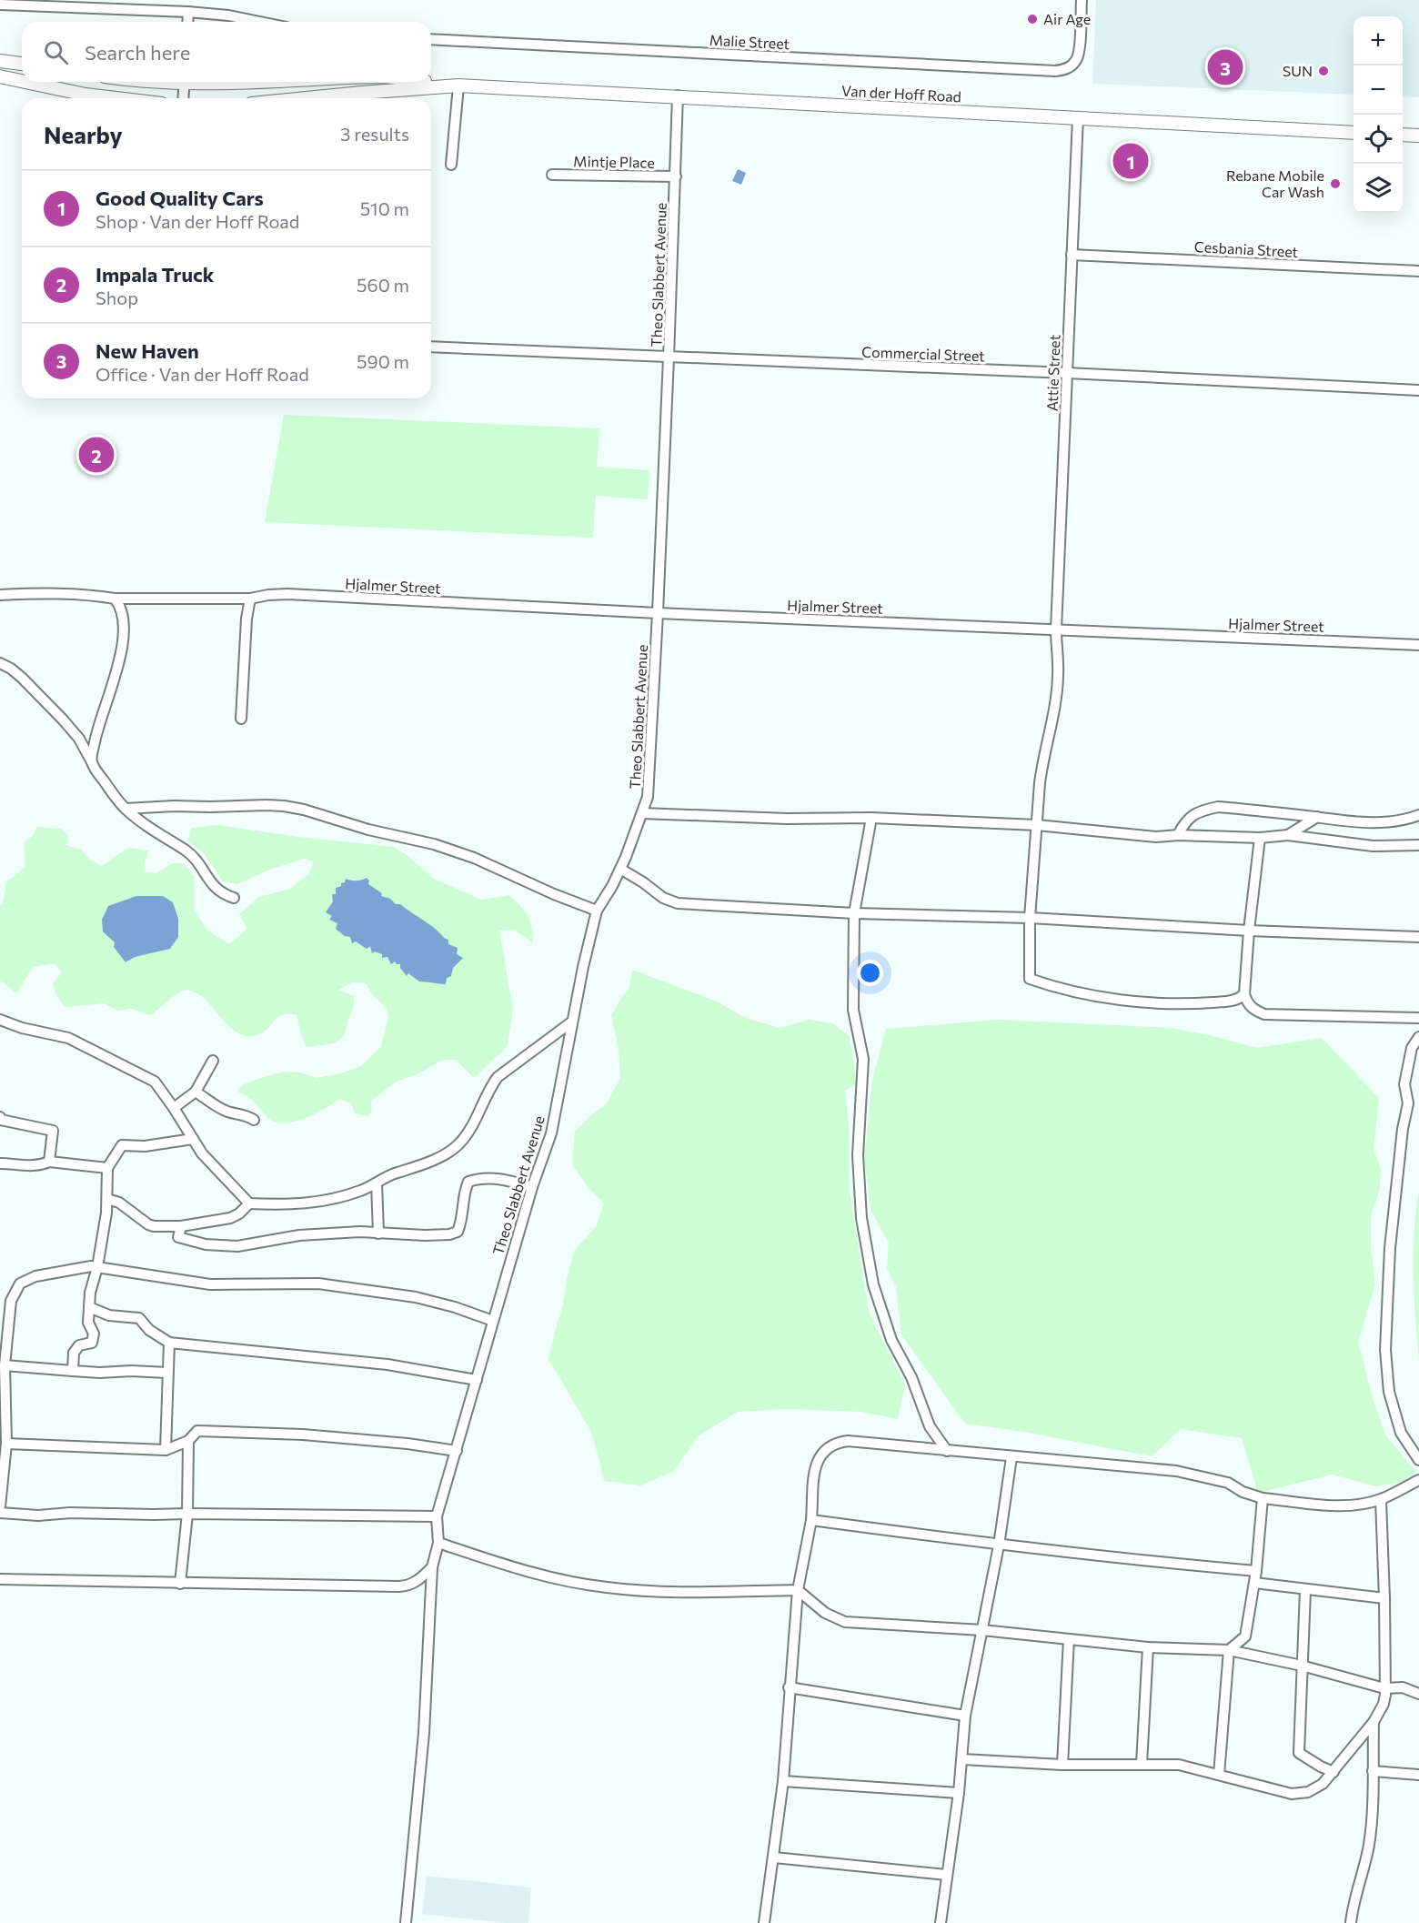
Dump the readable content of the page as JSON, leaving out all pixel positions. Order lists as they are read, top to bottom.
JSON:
{
  "streets": {
    "main road": ["Van der Hoff Road"],
    "street": [
      "Malie Street",
      "Mintje Place",
      "Cesbania Street",
      "Theo Slabbert Avenue",
      "Commercial Street",
      "Attie Street",
      "Hjalmer Street"
    ]
  },
  "crossings": [
    ["Van der Hoff Road", "Theo Slabbert Avenue"],
    ["Van der Hoff Road", "Attie Street"],
    ["Mintje Place", "Theo Slabbert Avenue"],
    ["Cesbania Street", "Attie Street"],
    ["Theo Slabbert Avenue", "Commercial Street"],
    ["Theo Slabbert Avenue", "Hjalmer Street"],
    ["Commercial Street", "Attie Street"],
    ["Attie Street", "Hjalmer Street"]
  ],
  "places": ["Air Age", "SUN", "Rebane Mobile Car Wash"],
  "page": {
    "map_buttons": ["+", "−"],
    "search": "Search here",
    "pins": ["3", "1", "2"],
    "heading": ["Nearby", "3 results"],
    "list": [
      {
        "mark": "1",
        "name": "Good Quality Cars",
        "note": "Shop · Van der Hoff Road",
        "value": "510 m"
      },
      {
        "mark": "2",
        "name": "Impala Truck",
        "note": "Shop",
        "value": "560 m"
      },
      {
        "mark": "3",
        "name": "New Haven",
        "note": "Office · Van der Hoff Road",
        "value": "590 m"
      }
    ]
  }
}
